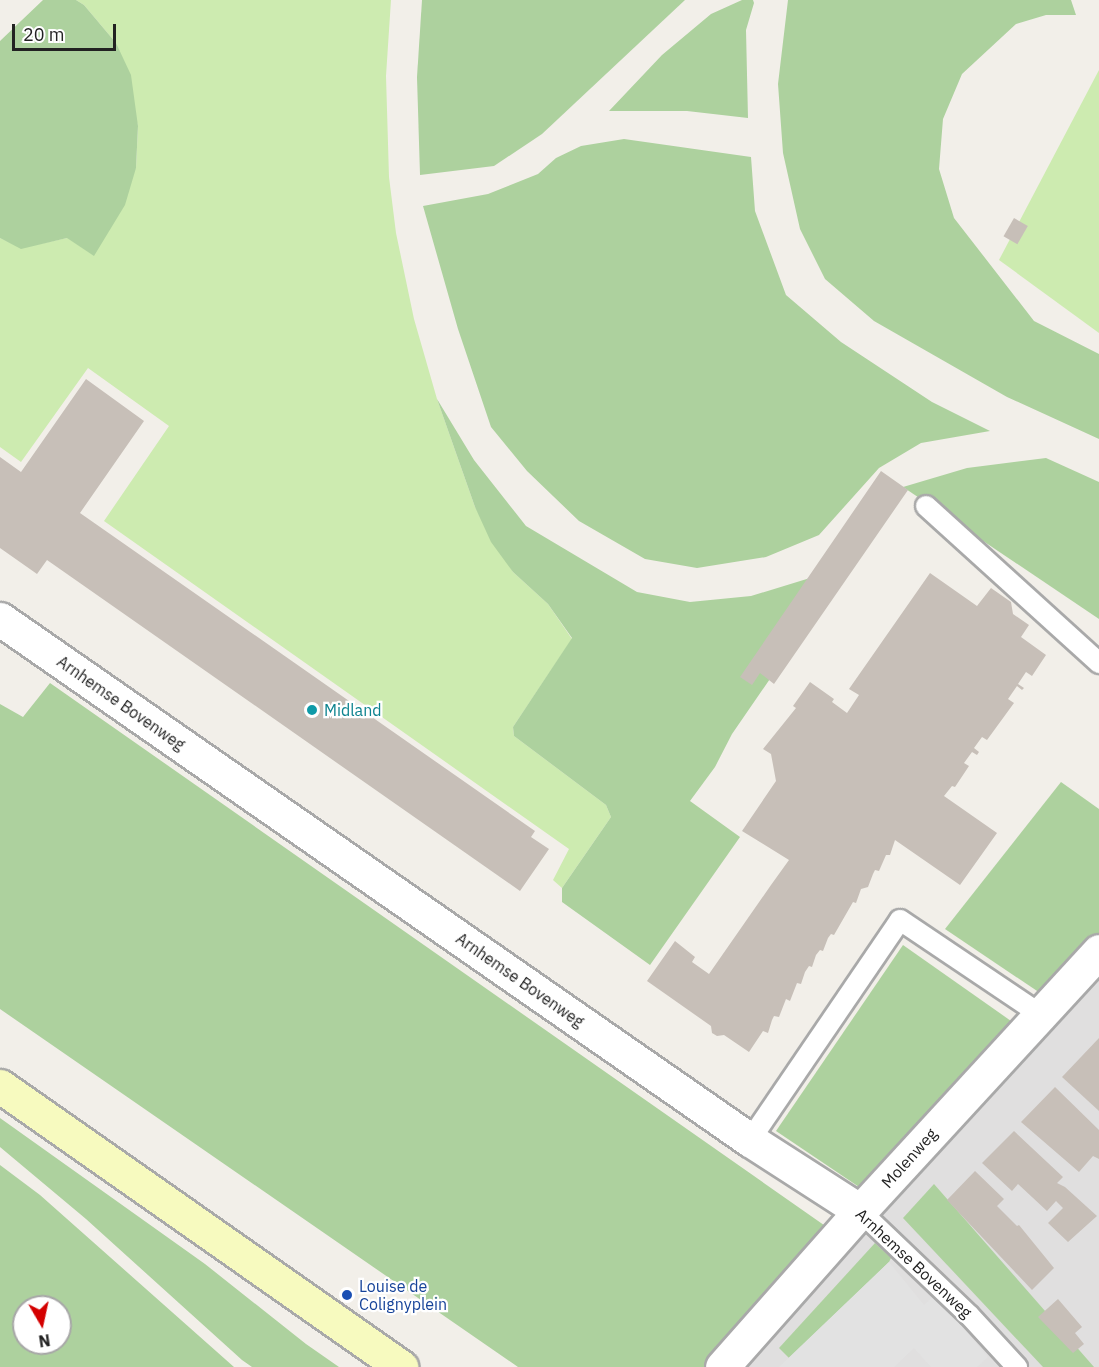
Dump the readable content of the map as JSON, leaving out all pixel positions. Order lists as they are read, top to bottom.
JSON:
{
  "streets": {
    "street": ["Arnhemse Bovenweg", "Molenweg"]
  },
  "crossings": [
    ["Arnhemse Bovenweg", "Molenweg"]
  ],
  "places": ["Midland", "Louise de Colignyplein"],
  "scale_bar": "20 m",
  "north": "bottom"
}
